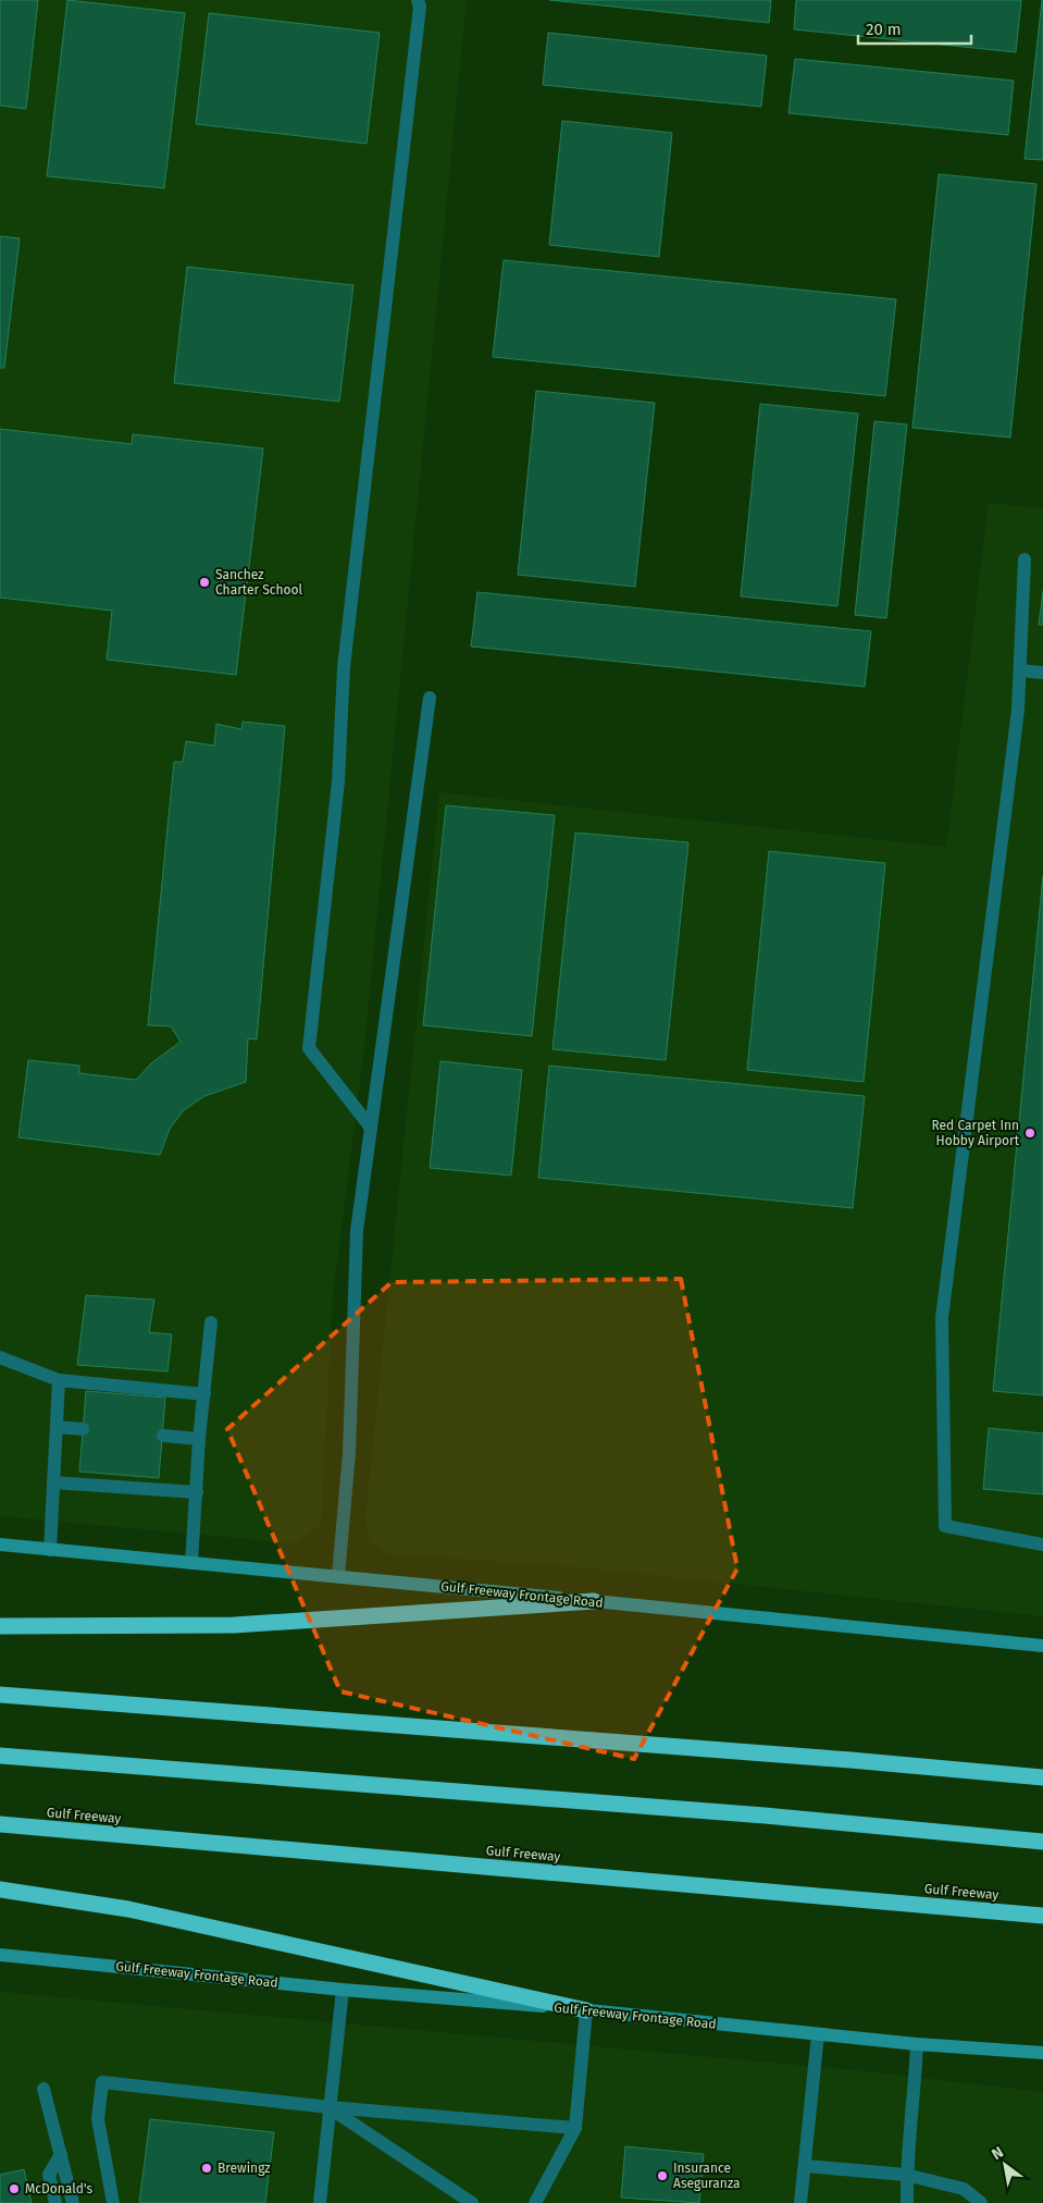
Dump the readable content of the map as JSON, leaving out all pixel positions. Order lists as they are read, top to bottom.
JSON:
{
  "streets": {
    "highway": ["Gulf Freeway"],
    "main road": ["Gulf Freeway Frontage Road"]
  },
  "places": [
    "Sanchez Charter School",
    "Red Carpet Inn Hobby Airport",
    "Brewingz",
    "Insurance Aseguranza",
    "McDonald's"
  ],
  "scale_bar": "20 m",
  "north": "top left"
}
